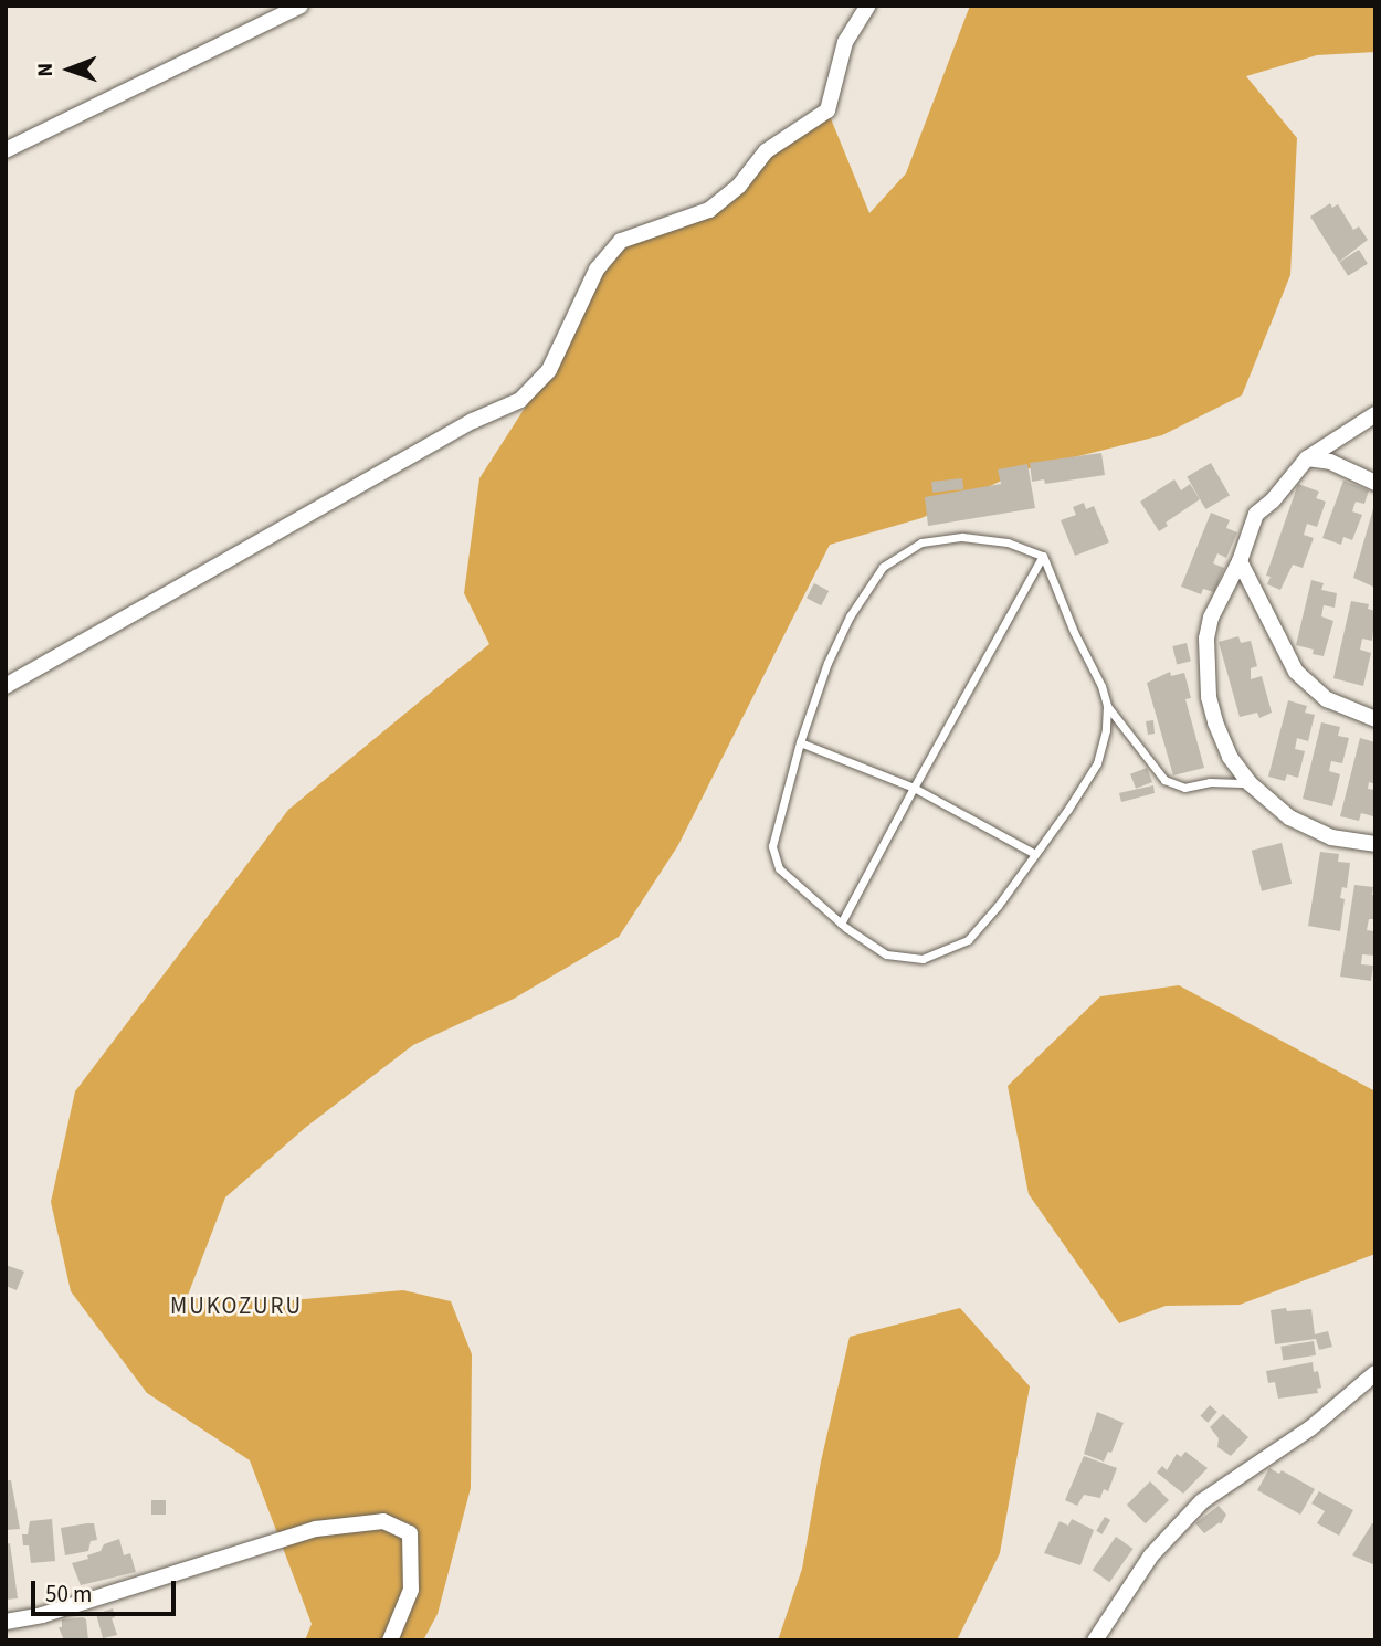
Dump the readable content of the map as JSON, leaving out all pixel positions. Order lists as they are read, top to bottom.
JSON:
{
  "districts": ["MUKOZURU"],
  "scale_bar": "50 m",
  "north": "left"
}
